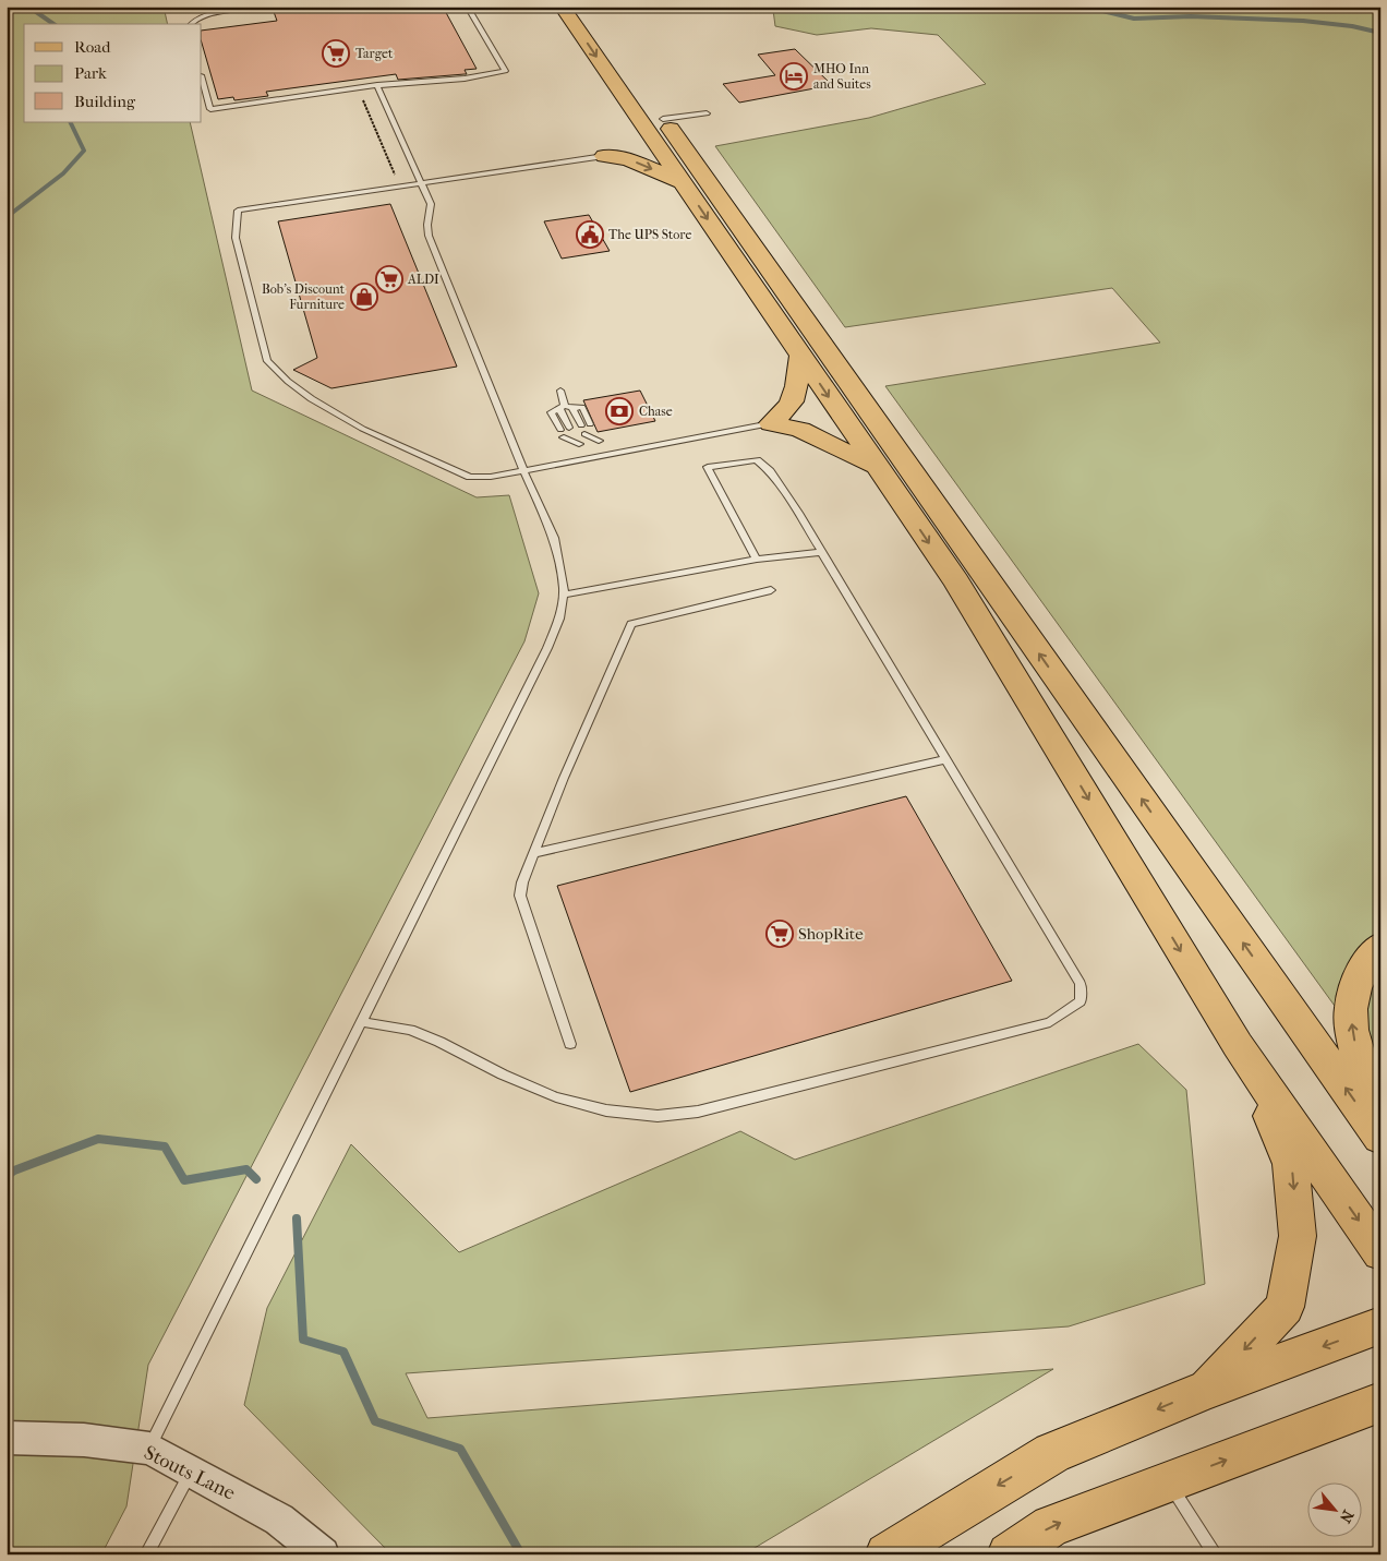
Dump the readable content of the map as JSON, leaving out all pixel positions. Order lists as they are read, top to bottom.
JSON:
{
  "streets": {
    "street": ["Stouts Lane"]
  },
  "places": {
    "supermarket": ["Target", "ALDI", "ShopRite"],
    "hotel": ["MHO Inn and Suites"],
    "public building": ["The UPS Store"],
    "shop": ["Bob's Discount Furniture"],
    "bank": ["Chase"]
  },
  "legend": ["Road", "Park", "Building"],
  "north": "bottom right"
}
